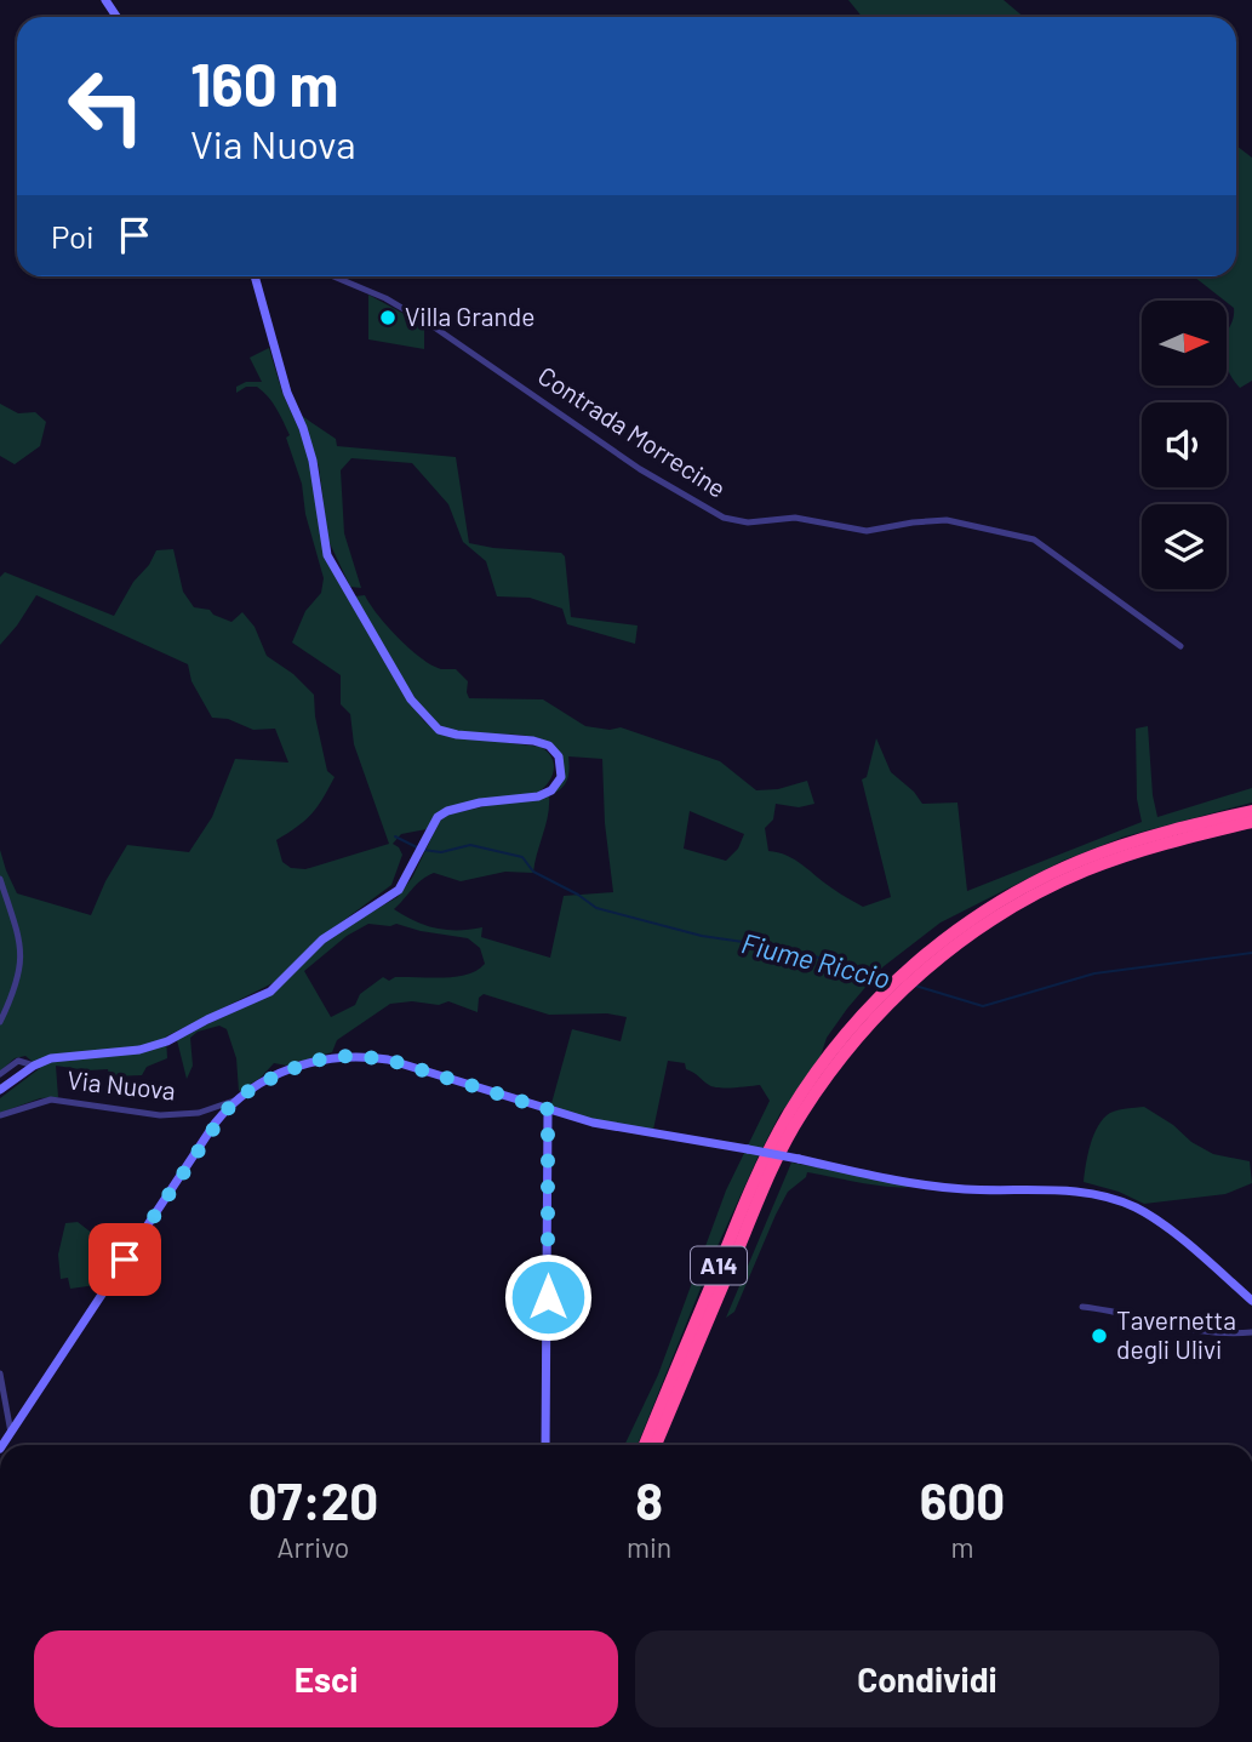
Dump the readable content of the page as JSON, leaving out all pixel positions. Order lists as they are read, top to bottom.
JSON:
{
  "streets": {
    "highway": ["A14"],
    "street": ["Contrada Morrecine", "Via Nuova"]
  },
  "water": ["Fiume Riccio"],
  "places": ["Villa Grande", "Tavernetta degli Ulivi"],
  "north": "right",
  "page": {
    "turn": ["160 m", "Via Nuova"],
    "then": "Poi",
    "eta": [
      "07:20",
      "Arrivo",
      "8",
      "min",
      "600",
      "m"
    ],
    "buttons": ["Esci", "Condividi"]
  }
}
